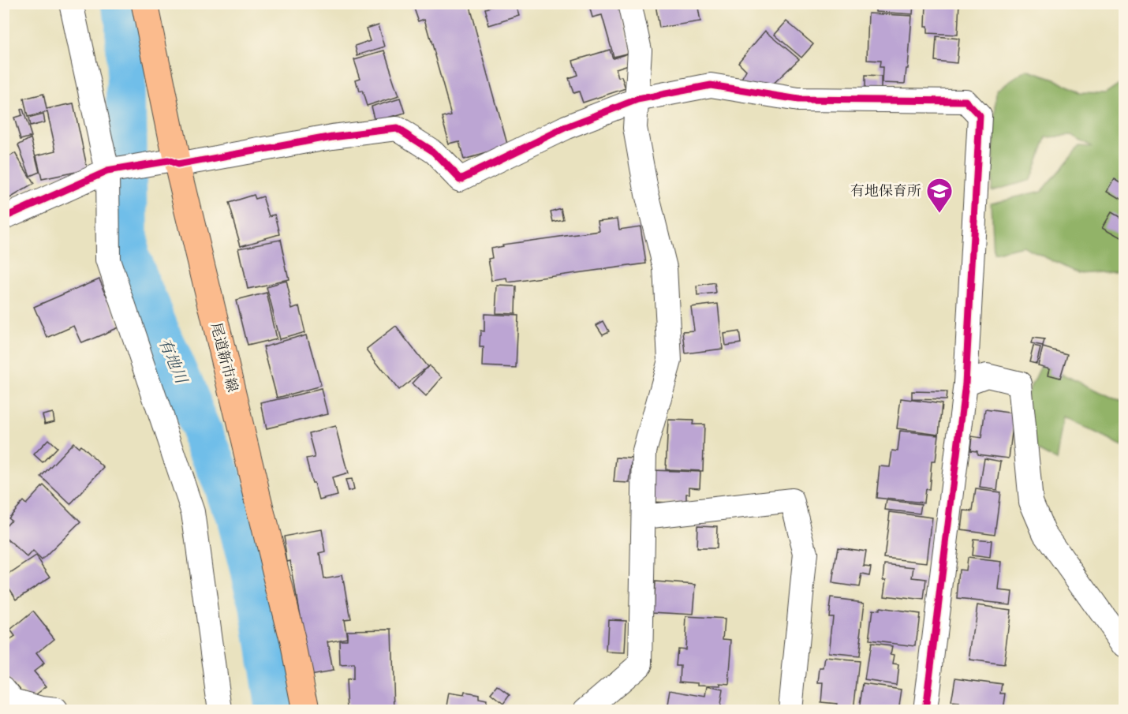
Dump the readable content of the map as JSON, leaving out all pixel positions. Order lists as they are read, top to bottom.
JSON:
{
  "streets": {
    "main road": ["尾道新市線"]
  },
  "water": ["有地川"],
  "places": {
    "school or university": ["有地保育所"]
  }
}
